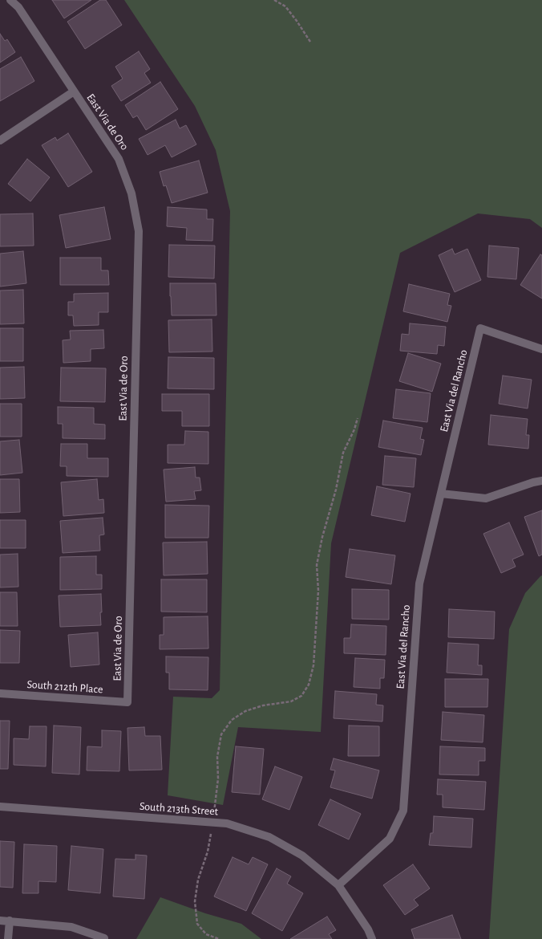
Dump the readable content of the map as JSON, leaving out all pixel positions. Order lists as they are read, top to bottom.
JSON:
{
  "streets": {
    "street": [
      "East Via de Oro",
      "East Via del Rancho",
      "South 212th Place",
      "South 213th Street"
    ]
  },
  "crossings": [
    ["East Via de Oro", "South 212th Place"],
    ["East Via del Rancho", "South 213th Street"]
  ]
}
